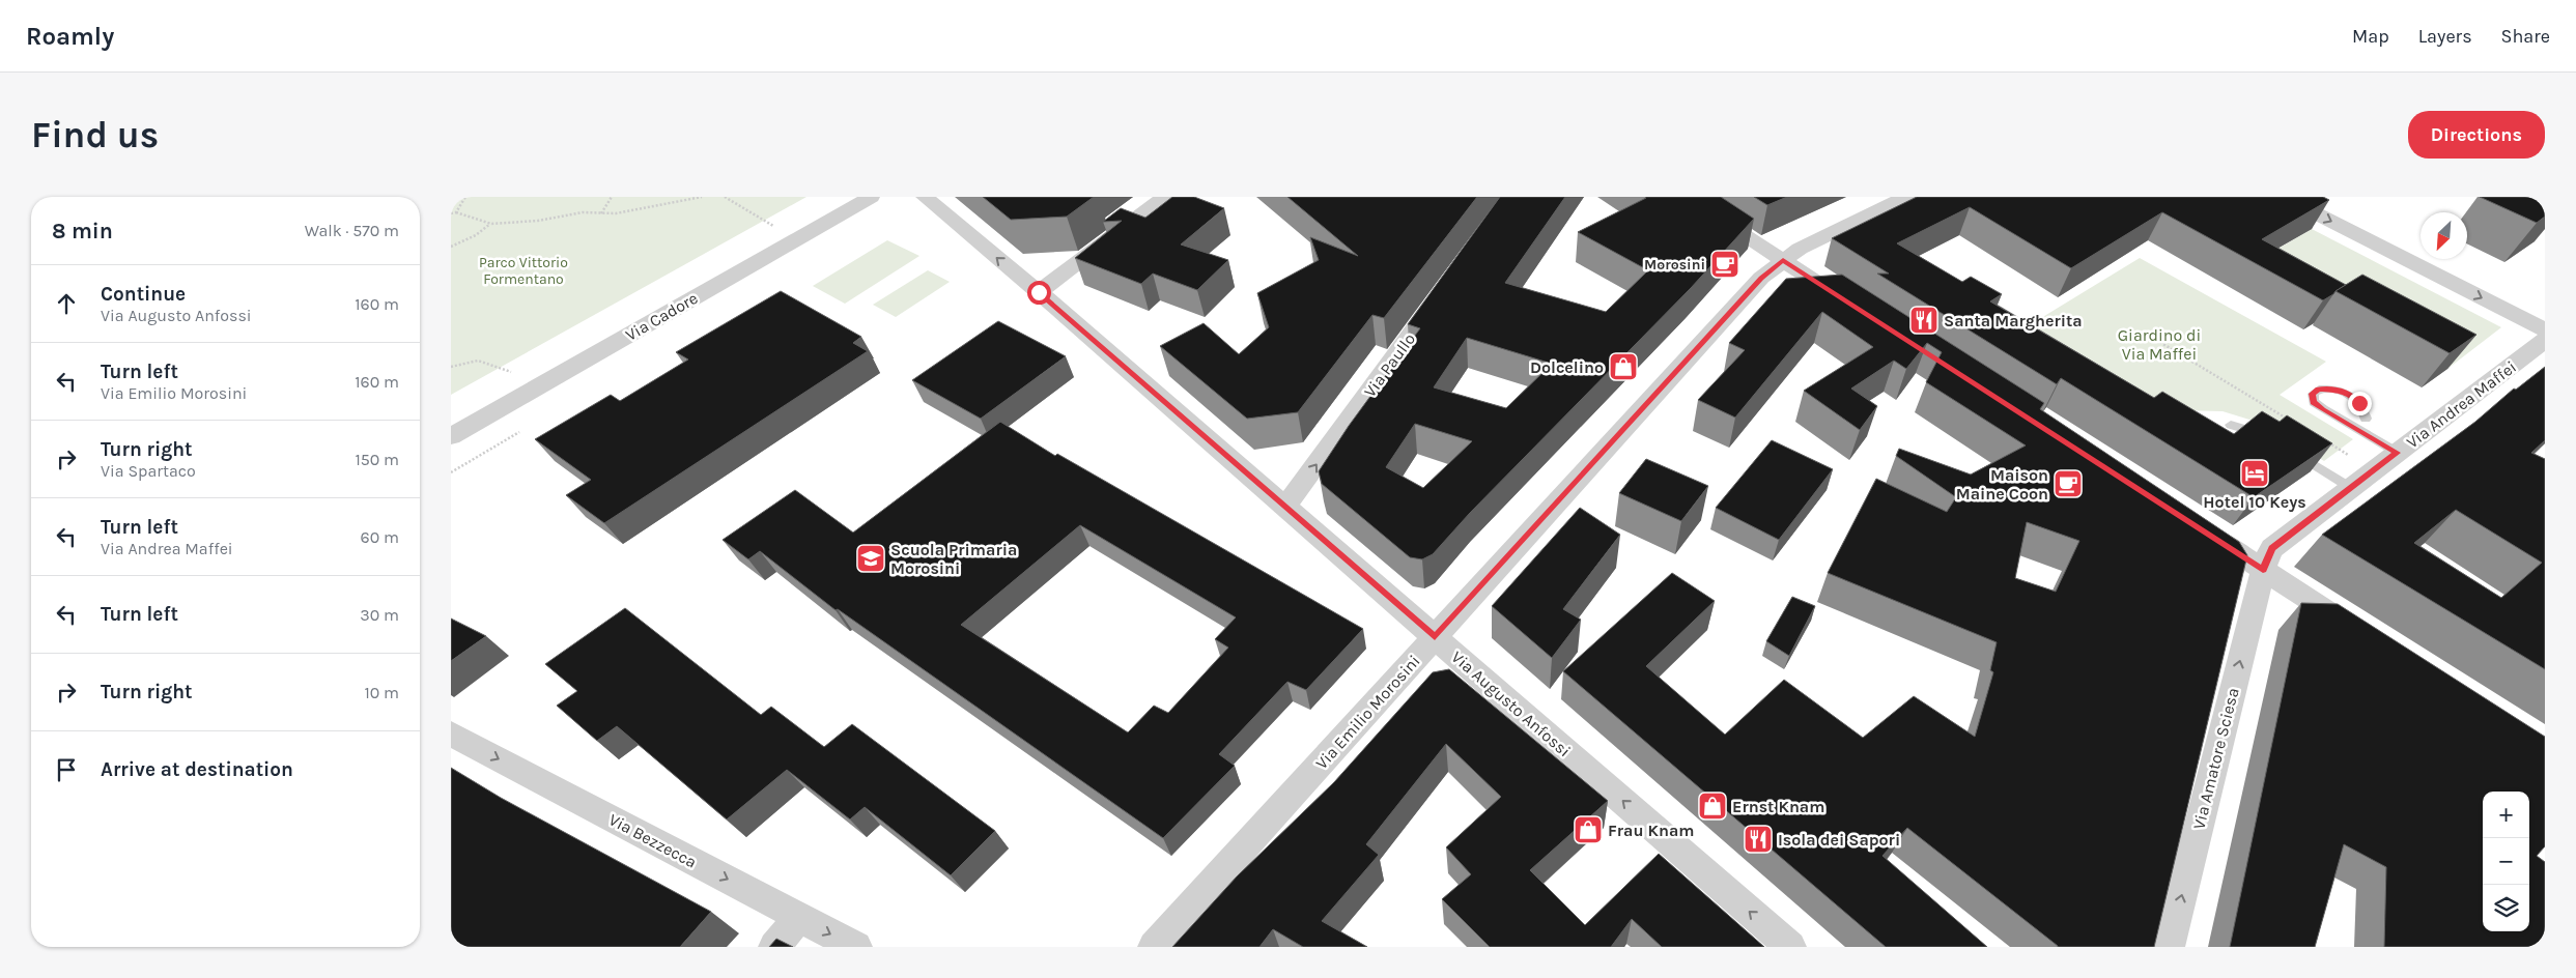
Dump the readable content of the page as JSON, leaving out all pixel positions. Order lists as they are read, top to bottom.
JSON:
{
  "streets": {
    "street": [
      "Via Cadore",
      "Via Paullo",
      "Via Andrea Maffei",
      "Via Augusto Anfossi",
      "Via Emilio Morosini",
      "Via Amatore Sciesa",
      "Via Bezzecca"
    ]
  },
  "crossings": [
    ["Via Paullo", "Via Augusto Anfossi"],
    ["Via Andrea Maffei", "Via Amatore Sciesa"],
    ["Via Augusto Anfossi", "Via Emilio Morosini"]
  ],
  "one_way": [
    "Via Paullo",
    "Via Augusto Anfossi",
    "Via Amatore Sciesa",
    "Via Bezzecca"
  ],
  "parks": ["Parco Vittorio Formentano", "Giardino di Via Maffei"],
  "places": {
    "cafe": ["Morosini", "Maison Maine Coon"],
    "restaurant": ["Santa Margherita", "Isola dei Sapori"],
    "shop": ["Dolcelino", "Ernst Knam", "Frau Knam"],
    "hotel": ["Hotel 10 Keys"],
    "school or university": ["Scuola Primaria Morosini"]
  },
  "north": "bottom left",
  "page": {
    "header": "Roamly",
    "nav": ["Map", "Layers", "Share"],
    "buttons": "Directions",
    "title": "Find us",
    "heading": ["8 min", "Walk · 570 m"],
    "list": [
      ["Continue", "Via Augusto Anfossi", "160 m"],
      ["Turn left", "Via Emilio Morosini", "160 m"],
      ["Turn right", "Via Spartaco", "150 m"],
      ["Turn left", "Via Andrea Maffei", "60 m"],
      ["Turn left", "30 m"],
      ["Turn right", "10 m"],
      "Arrive at destination"
    ],
    "map_buttons": ["+", "−"]
  }
}
